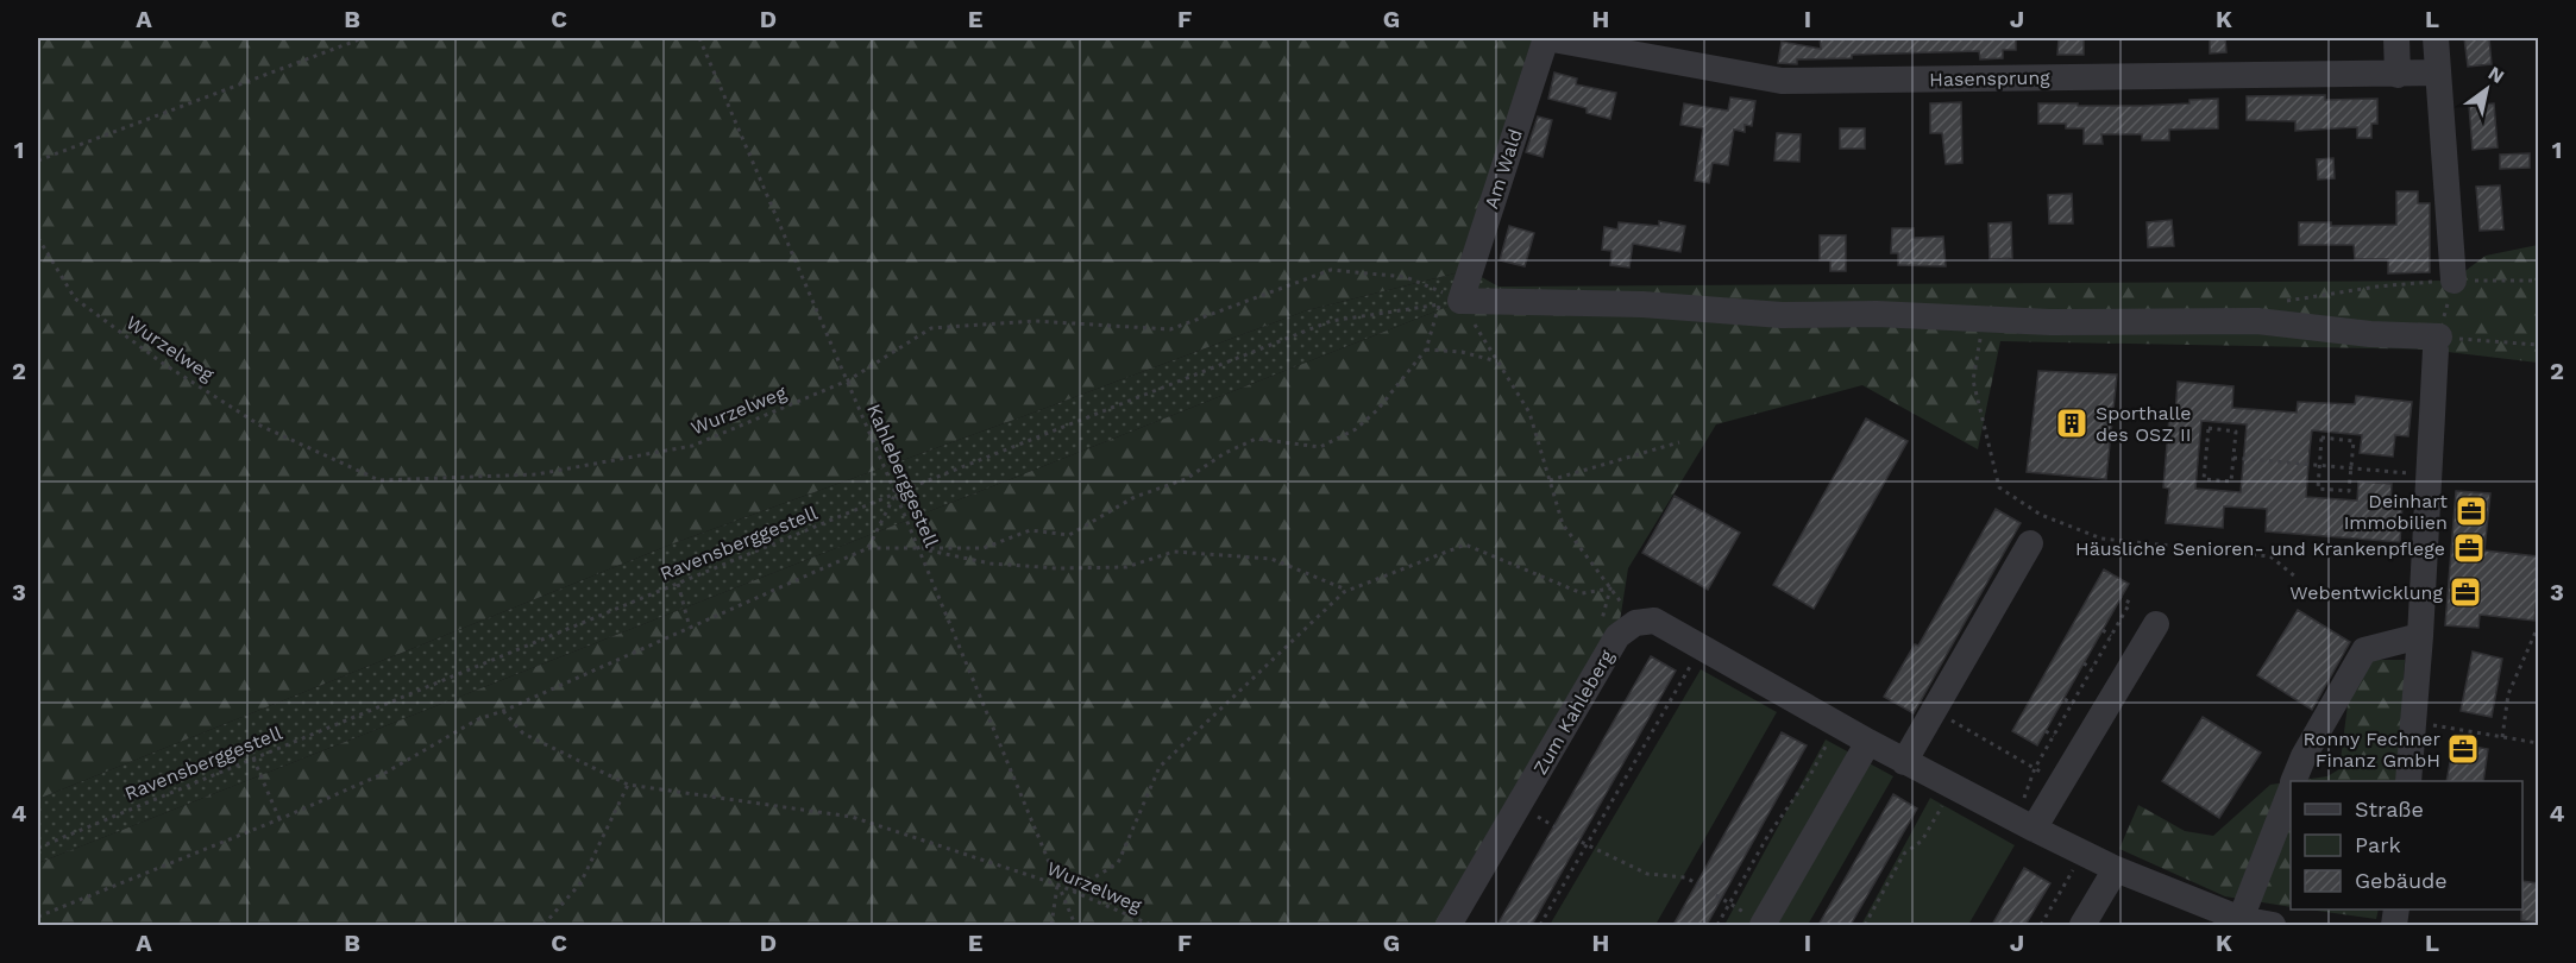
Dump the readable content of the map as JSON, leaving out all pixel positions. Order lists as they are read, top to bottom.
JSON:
{
  "streets": {
    "street": ["Hasensprung", "Am Wald", "Zum Kahleberg"],
    "path": ["Wurzelweg", "Kahleberggestell", "Ravensberggestell"]
  },
  "crossings": [
    ["Hasensprung", "Am Wald"],
    ["Am Wald", "Wurzelweg"],
    ["Am Wald", "Ravensberggestell"],
    ["Wurzelweg", "Kahleberggestell"],
    ["Wurzelweg", "Ravensberggestell"],
    ["Kahleberggestell", "Ravensberggestell"]
  ],
  "places": {
    "building": ["Sporthalle des OSZ II"],
    "office": [
      "Deinhart Immobilien",
      "Häusliche Senioren- und Krankenpflege",
      "Webentwicklung",
      "Ronny Fechner Finanz GmbH"
    ]
  },
  "legend": ["Straße", "Park", "Gebäude"],
  "north": "top right",
  "grid": {
    "columns": [
      "A",
      "B",
      "C",
      "D",
      "E",
      "F",
      "G",
      "H",
      "I",
      "J",
      "K",
      "L"
    ],
    "rows": [
      "1",
      "2",
      "3",
      "4"
    ]
  }
}
